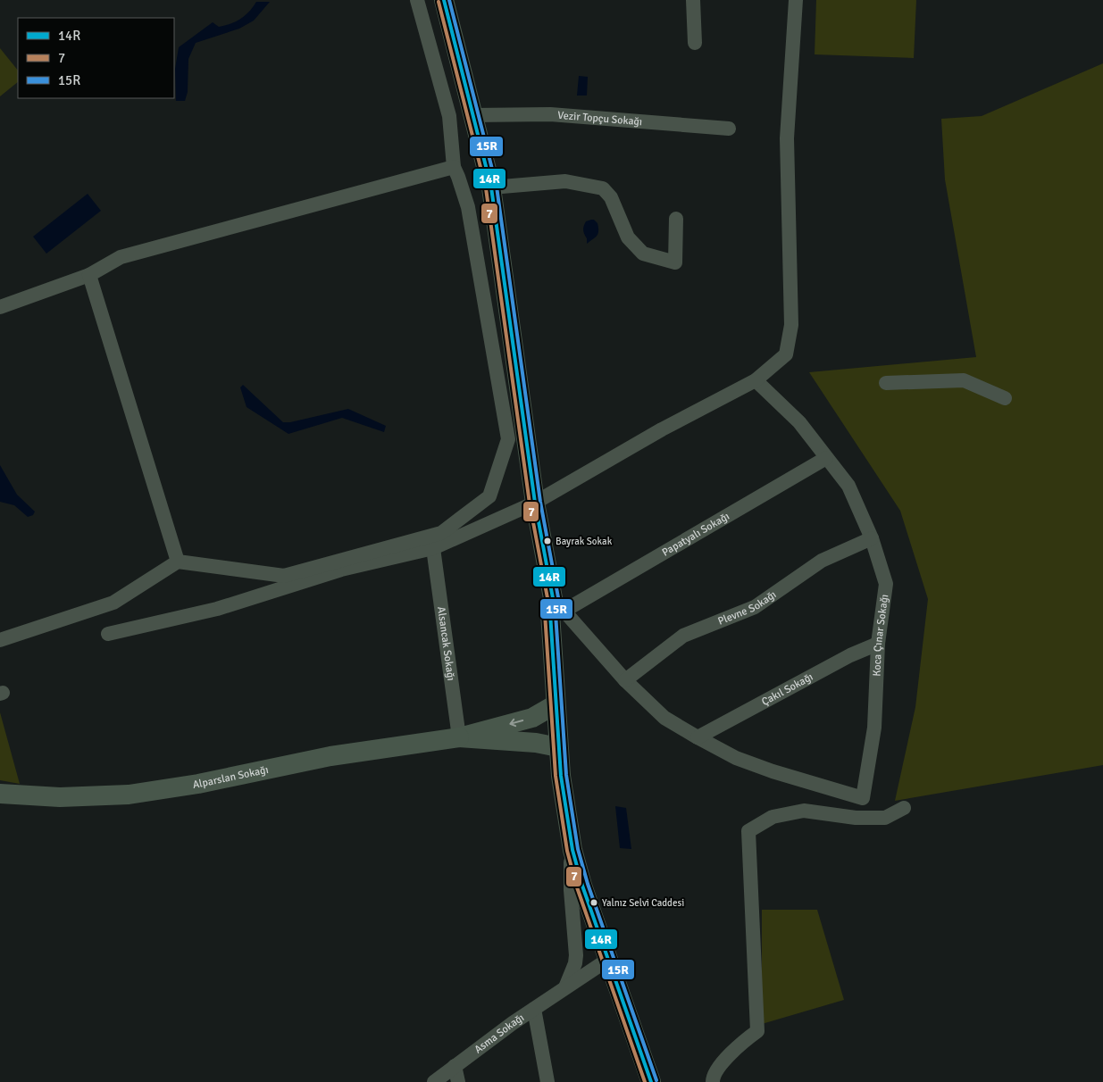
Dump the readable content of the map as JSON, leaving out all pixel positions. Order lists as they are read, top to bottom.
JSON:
{
  "streets": {
    "street": [
      "Vezir Topçu Sokağı",
      "Papatyalı Sokağı",
      "Plevne Sokağı",
      "Koca Çınar Sokağı",
      "Alsancak Sokağı",
      "Çakıl Sokağı",
      "Alparslan Sokağı",
      "Asma Sokağı"
    ]
  },
  "crossings": [
    ["Papatyalı Sokağı", "Koca Çınar Sokağı"],
    ["Plevne Sokağı", "Koca Çınar Sokağı"],
    ["Koca Çınar Sokağı", "Çakıl Sokağı"],
    ["Alsancak Sokağı", "Alparslan Sokağı"]
  ],
  "places": ["Bayrak Sokak", "Yalnız Selvi Caddesi"],
  "lines": ["transit line 14R", "transit line 15R", "transit line 7"],
  "legend": ["14R", "7", "15R"]
}
